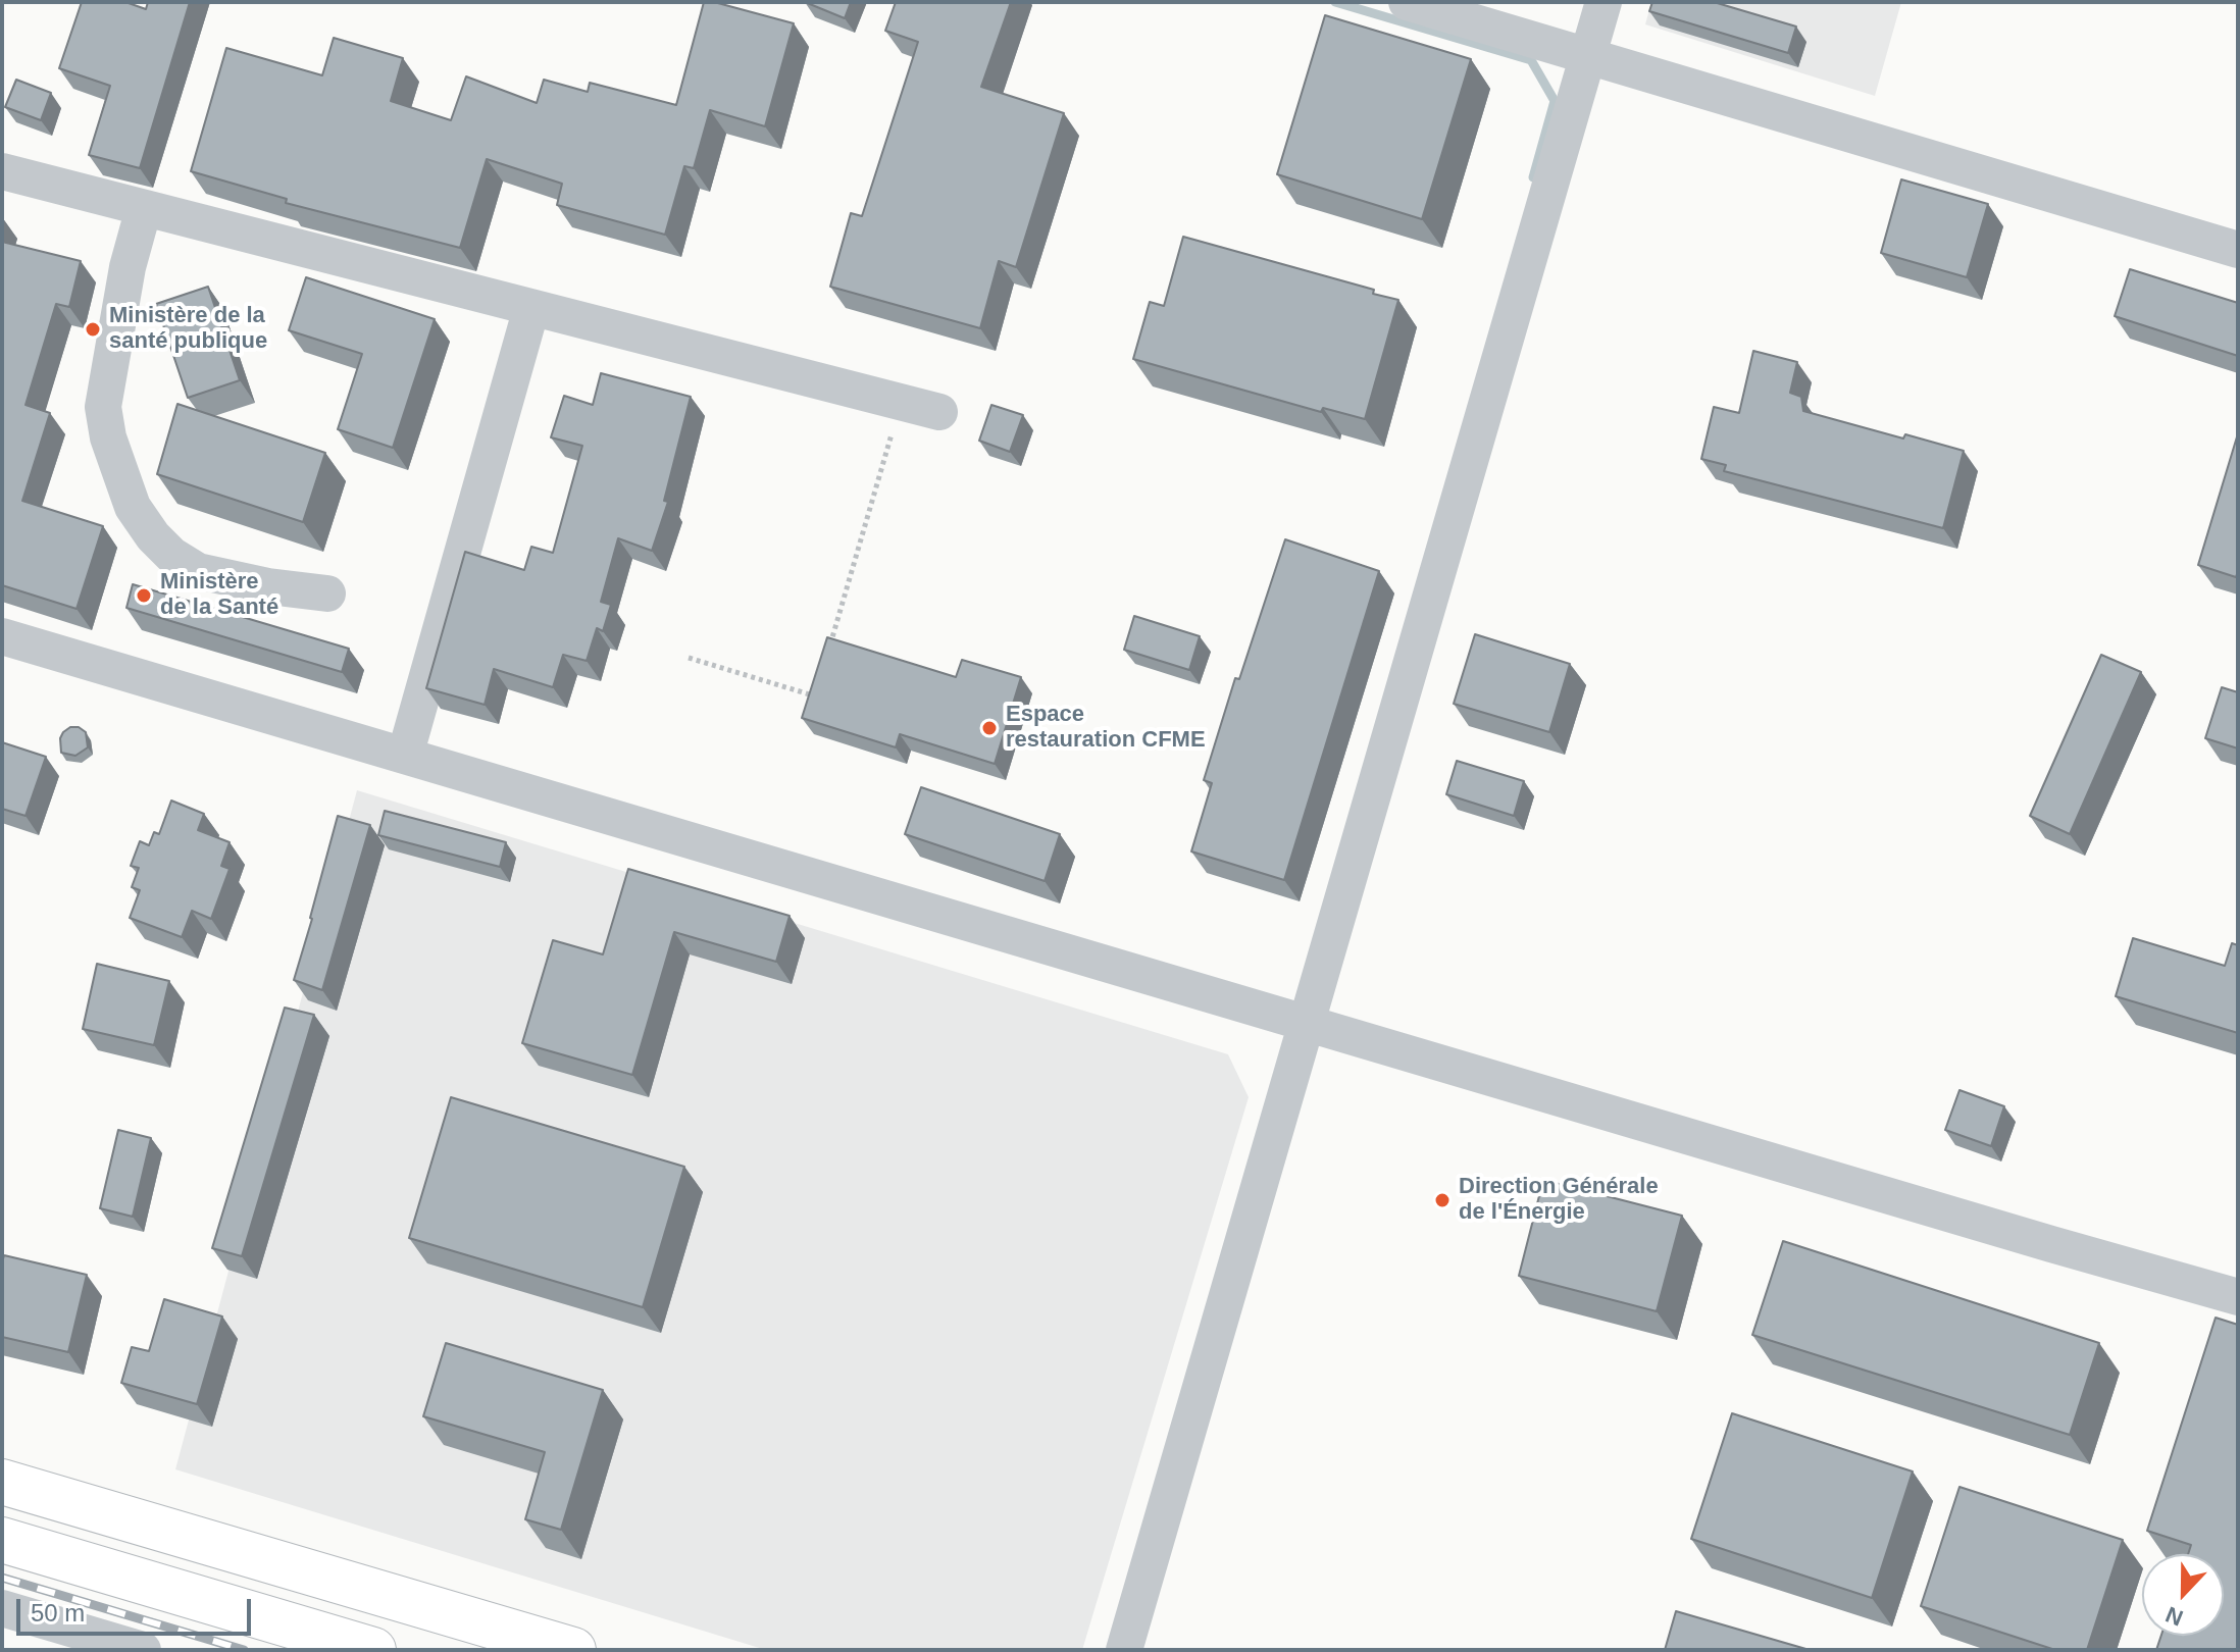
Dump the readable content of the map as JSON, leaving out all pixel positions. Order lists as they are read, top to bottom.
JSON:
{
  "places": [
    "Ministère de la santé publique",
    "Ministère de la Santé",
    "Espace restauration CFME",
    "Direction Générale de l'Énergie"
  ],
  "scale_bar": "50 m",
  "north": "bottom"
}
